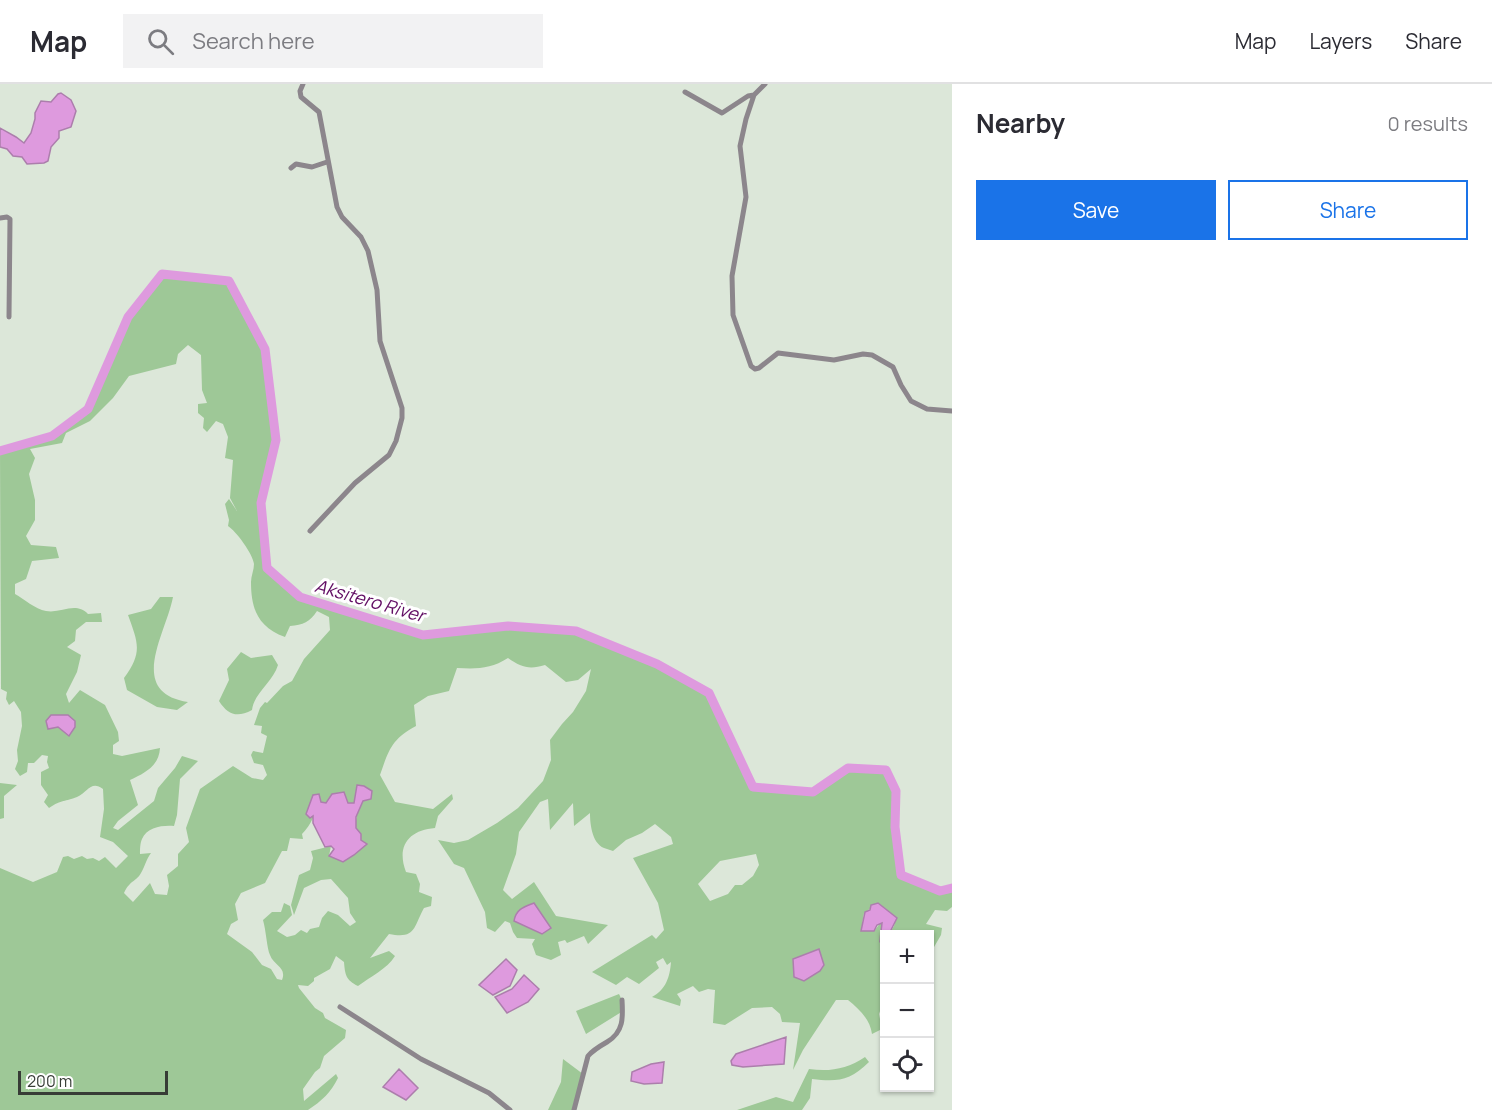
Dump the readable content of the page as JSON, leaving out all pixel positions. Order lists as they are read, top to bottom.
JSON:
{
  "water": ["Aksitero River"],
  "scale_bar": "200 m",
  "page": {
    "header": "Map",
    "search": "Search here",
    "nav": ["Map", "Layers", "Share"],
    "heading": ["Nearby", "0 results"],
    "buttons": ["Save", "Share"],
    "map_buttons": ["+", "−"],
    "scale": "200 m"
  }
}
